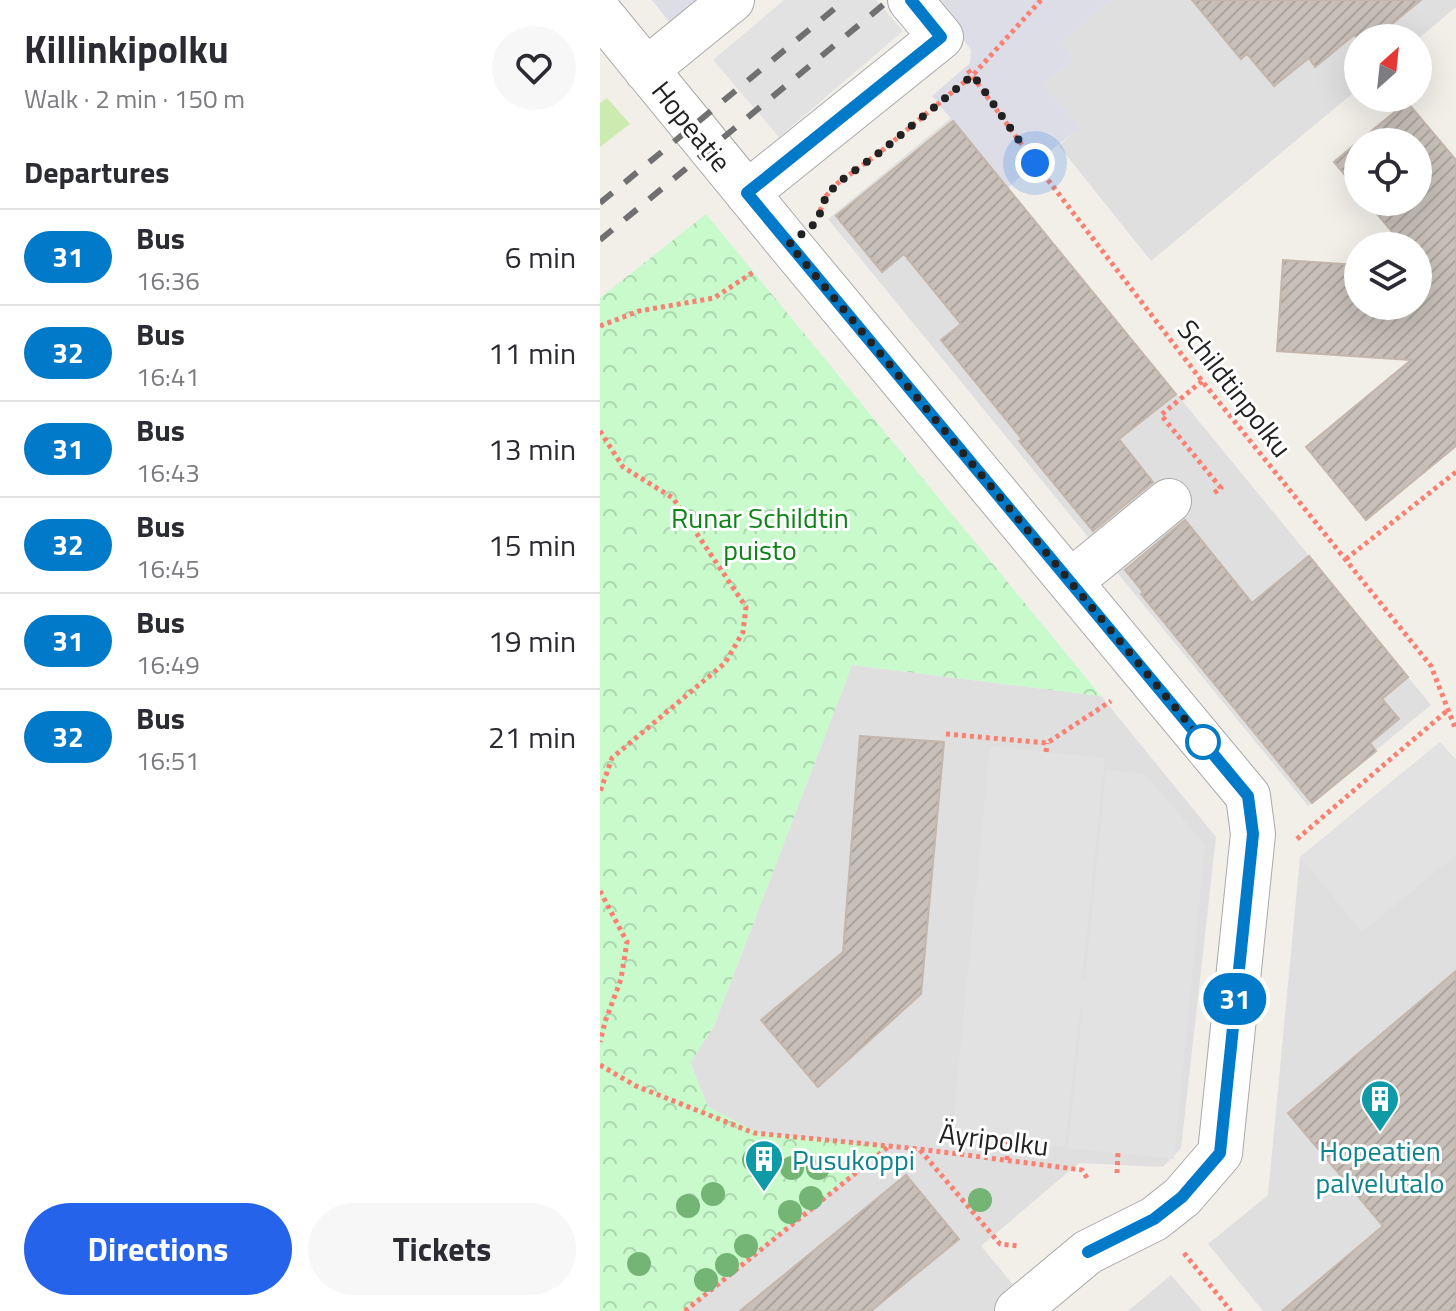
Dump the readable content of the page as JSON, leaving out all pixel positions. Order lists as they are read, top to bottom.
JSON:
{
  "streets": {
    "street": ["Hopeatie"],
    "path": ["Schildtinpolku", "Äyripolku"]
  },
  "parks": ["Runar Schildtin puisto"],
  "places": {
    "building": ["Hopeatien palvelutalo", "Pusukoppi"]
  },
  "lines": ["bus line 31"],
  "north": "top right",
  "page": {
    "heading": [
      ["Killinkipolku", "Walk · 2 min · 150 m"],
      "Departures"
    ],
    "on_map": "31",
    "list": [
      {
        "mark": "31",
        "name": "Bus",
        "note": "16:36",
        "value": "6 min"
      },
      {
        "mark": "32",
        "name": "Bus",
        "note": "16:41",
        "value": "11 min"
      },
      {
        "mark": "31",
        "name": "Bus",
        "note": "16:43",
        "value": "13 min"
      },
      {
        "mark": "32",
        "name": "Bus",
        "note": "16:45",
        "value": "15 min"
      },
      {
        "mark": "31",
        "name": "Bus",
        "note": "16:49",
        "value": "19 min"
      },
      {
        "mark": "32",
        "name": "Bus",
        "note": "16:51",
        "value": "21 min"
      }
    ],
    "buttons": ["Directions", "Tickets"]
  }
}
